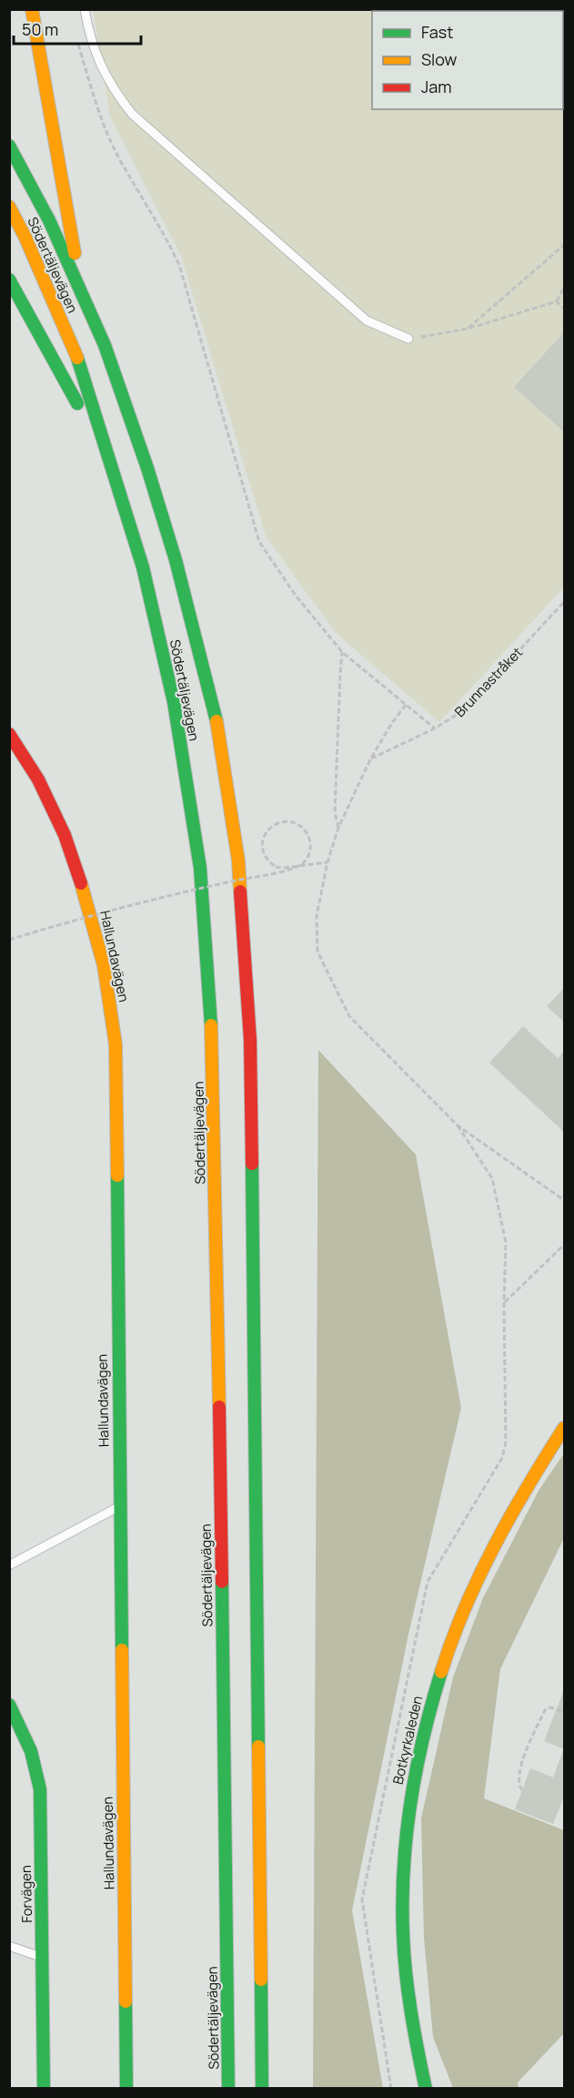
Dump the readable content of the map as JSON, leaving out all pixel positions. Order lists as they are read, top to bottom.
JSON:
{
  "streets": {
    "main road": [
      "Södertäljevägen",
      "Hallundavägen",
      "Botkyrkaleden",
      "Forvägen"
    ],
    "path": ["Brunnastråket"]
  },
  "legend": ["Fast", "Slow", "Jam"],
  "scale_bar": "50 m"
}
